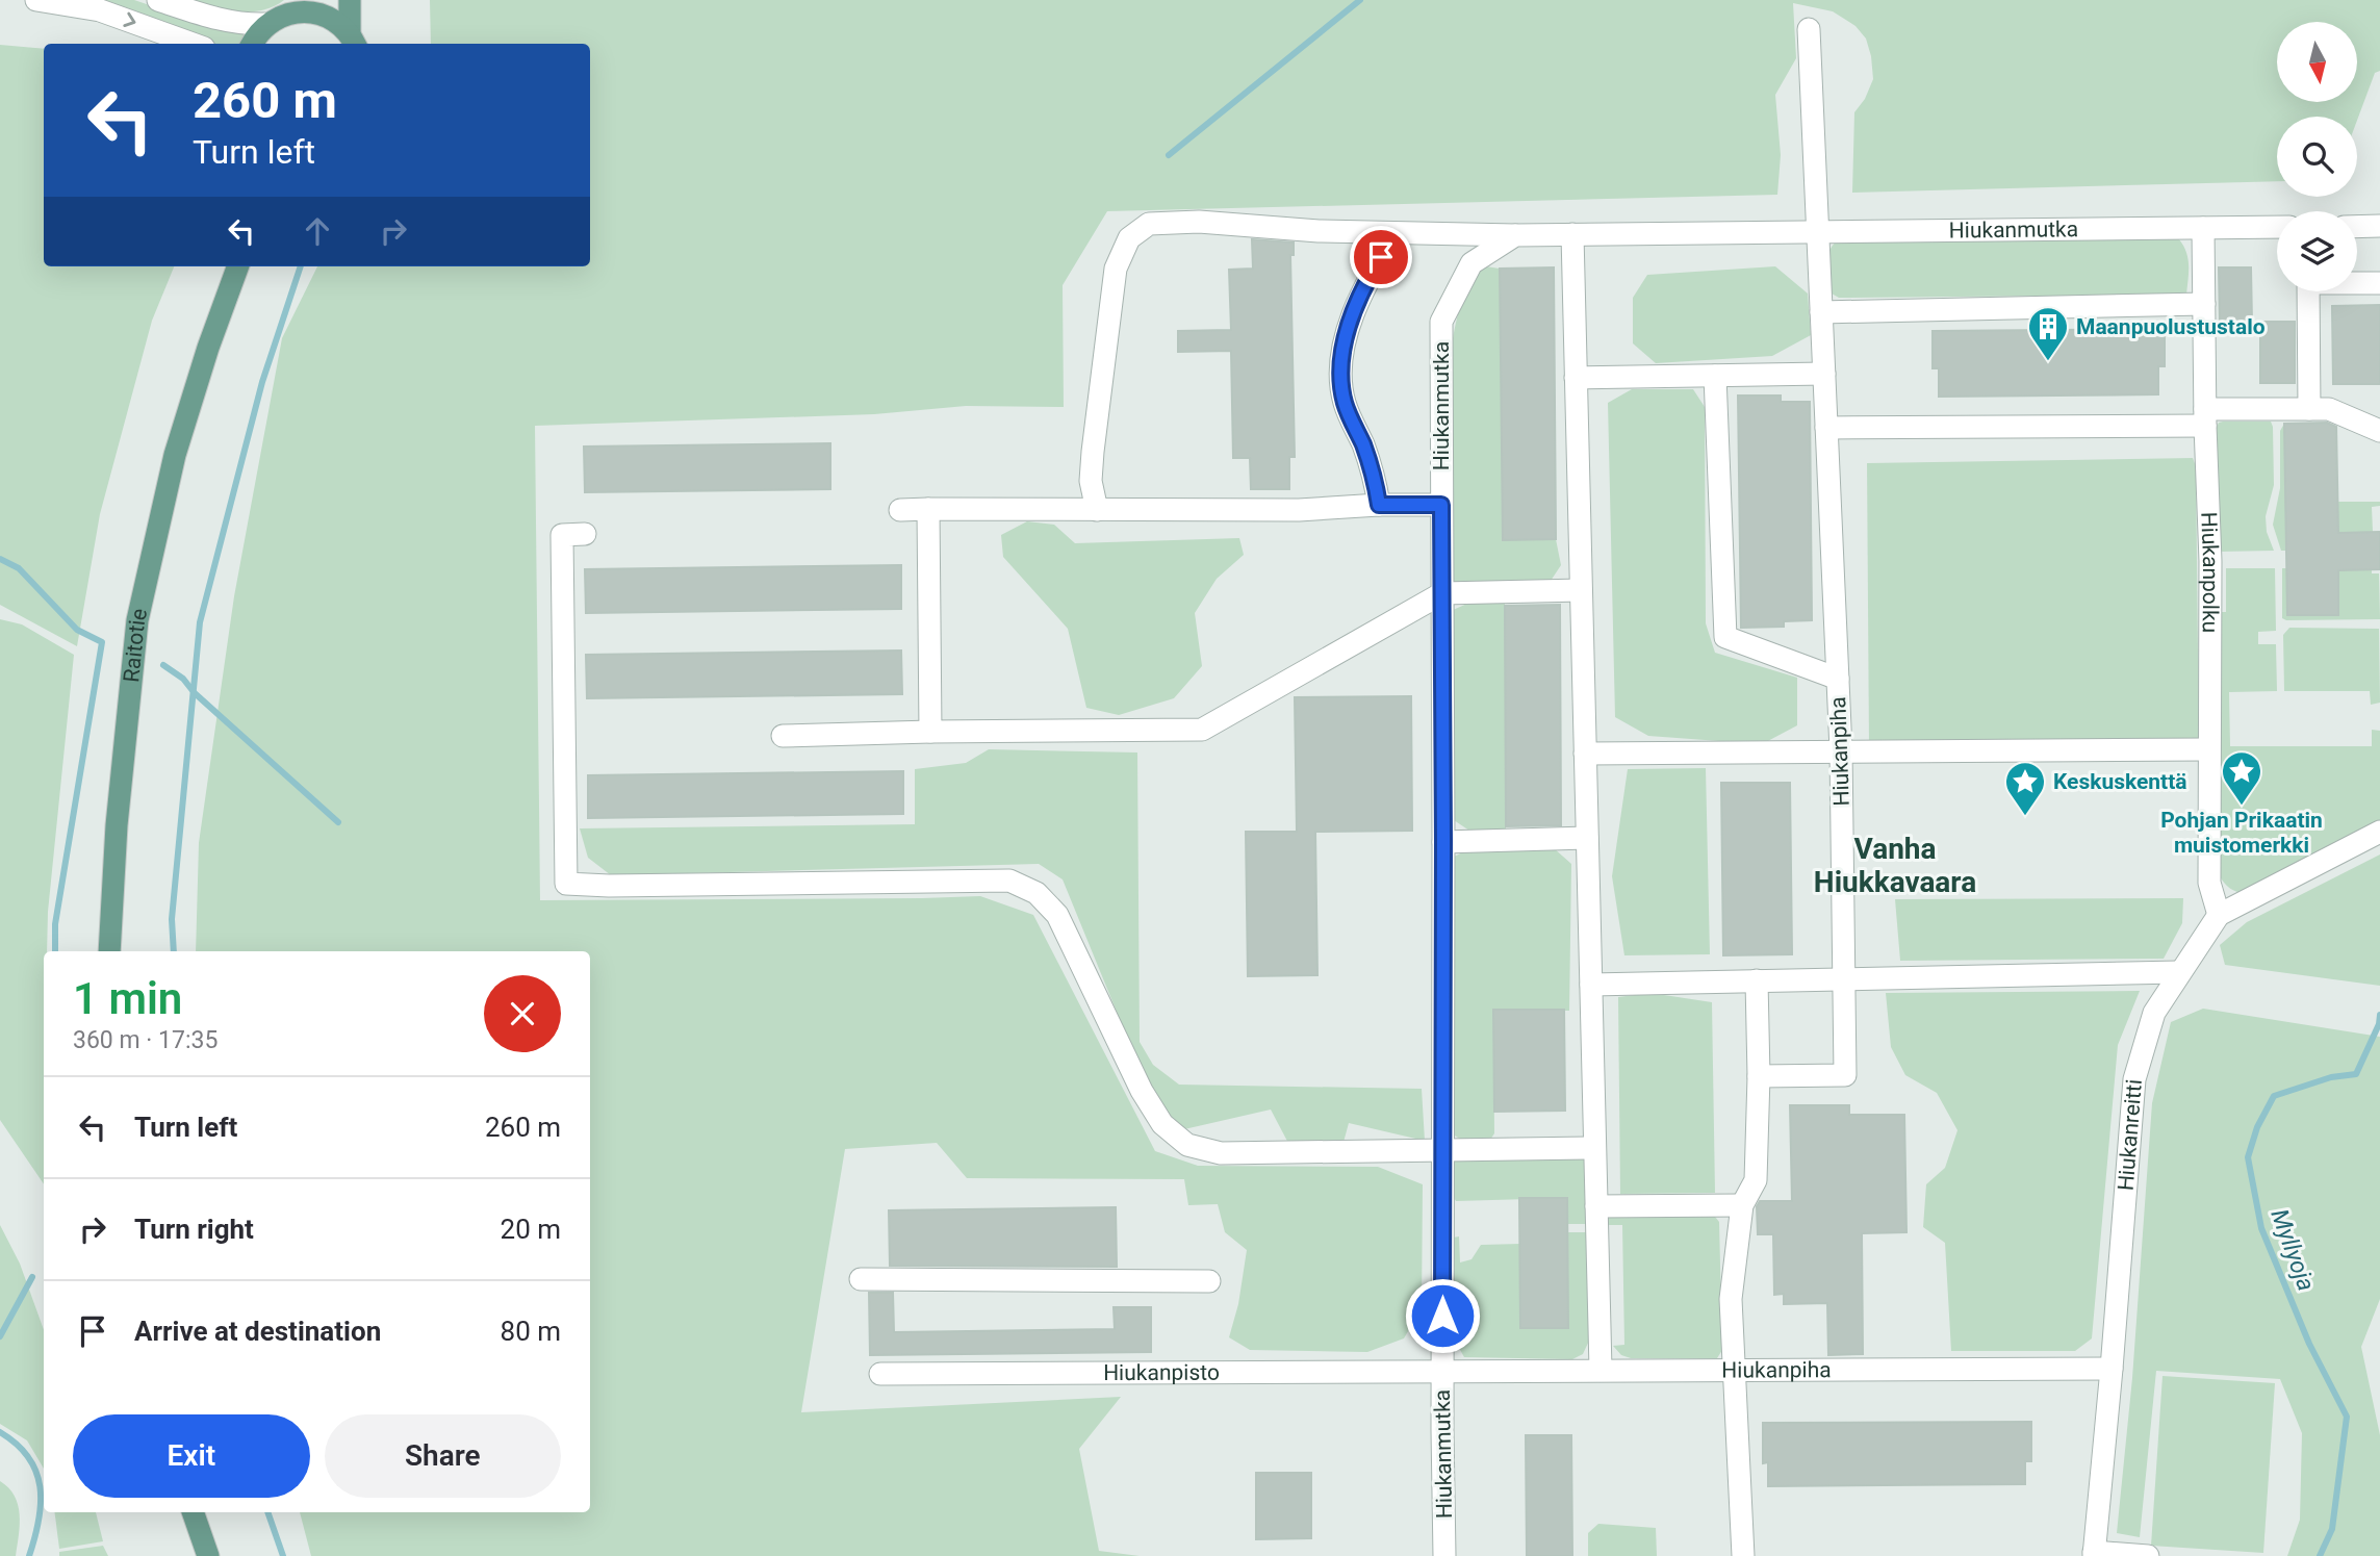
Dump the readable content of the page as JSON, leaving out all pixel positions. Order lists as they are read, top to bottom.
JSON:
{
  "streets": {
    "main road": ["Raitotie"],
    "street": [
      "Hiukanmutka",
      "Hiukanpolku",
      "Hiukanpiha",
      "Hiukanreitti",
      "Hiukanpisto"
    ]
  },
  "crossings": [
    ["Hiukanmutka", "Hiukanpolku"],
    ["Hiukanmutka", "Hiukanpiha"],
    ["Hiukanmutka", "Hiukanpisto"],
    ["Hiukanpolku", "Hiukanreitti"],
    ["Hiukanpiha", "Hiukanreitti"],
    ["Hiukanpiha", "Hiukanpisto"]
  ],
  "districts": ["Vanha Hiukkavaara"],
  "water": ["Myllyoja"],
  "places": {
    "building": ["Maanpuolustustalo"],
    "place": ["Pohjan Prikaatin muistomerkki", "Keskuskenttä"]
  },
  "north": "bottom",
  "page": {
    "turn": ["260 m", "Turn left"],
    "heading": ["1 min", "360 m · 17:35"],
    "list": [
      {
        "name": "Turn left",
        "value": "260 m"
      },
      {
        "name": "Turn right",
        "value": "20 m"
      },
      {
        "name": "Arrive at destination",
        "value": "80 m"
      }
    ],
    "buttons": ["Exit", "Share"]
  }
}
